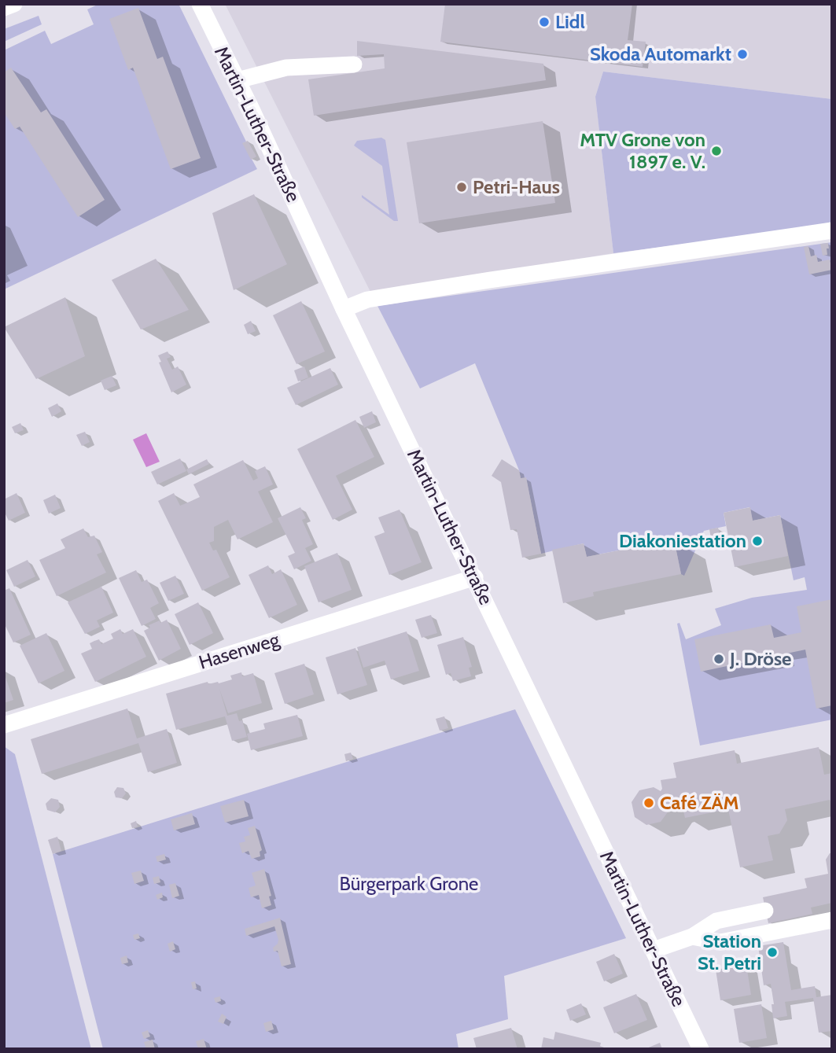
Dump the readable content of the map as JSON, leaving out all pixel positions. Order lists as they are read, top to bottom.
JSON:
{
  "streets": {
    "street": ["Martin-Luther-Straße", "Hasenweg"]
  },
  "crossings": [
    ["Martin-Luther-Straße", "Hasenweg"]
  ],
  "parks": ["Bürgerpark Grone"],
  "places": [
    "Lidl",
    "Skoda Automarkt",
    "MTV Grone von 1897 e. V.",
    "Petri-Haus",
    "Diakoniestation",
    "J. Dröse",
    "Café ZÄM",
    "Station St. Petri"
  ]
}
